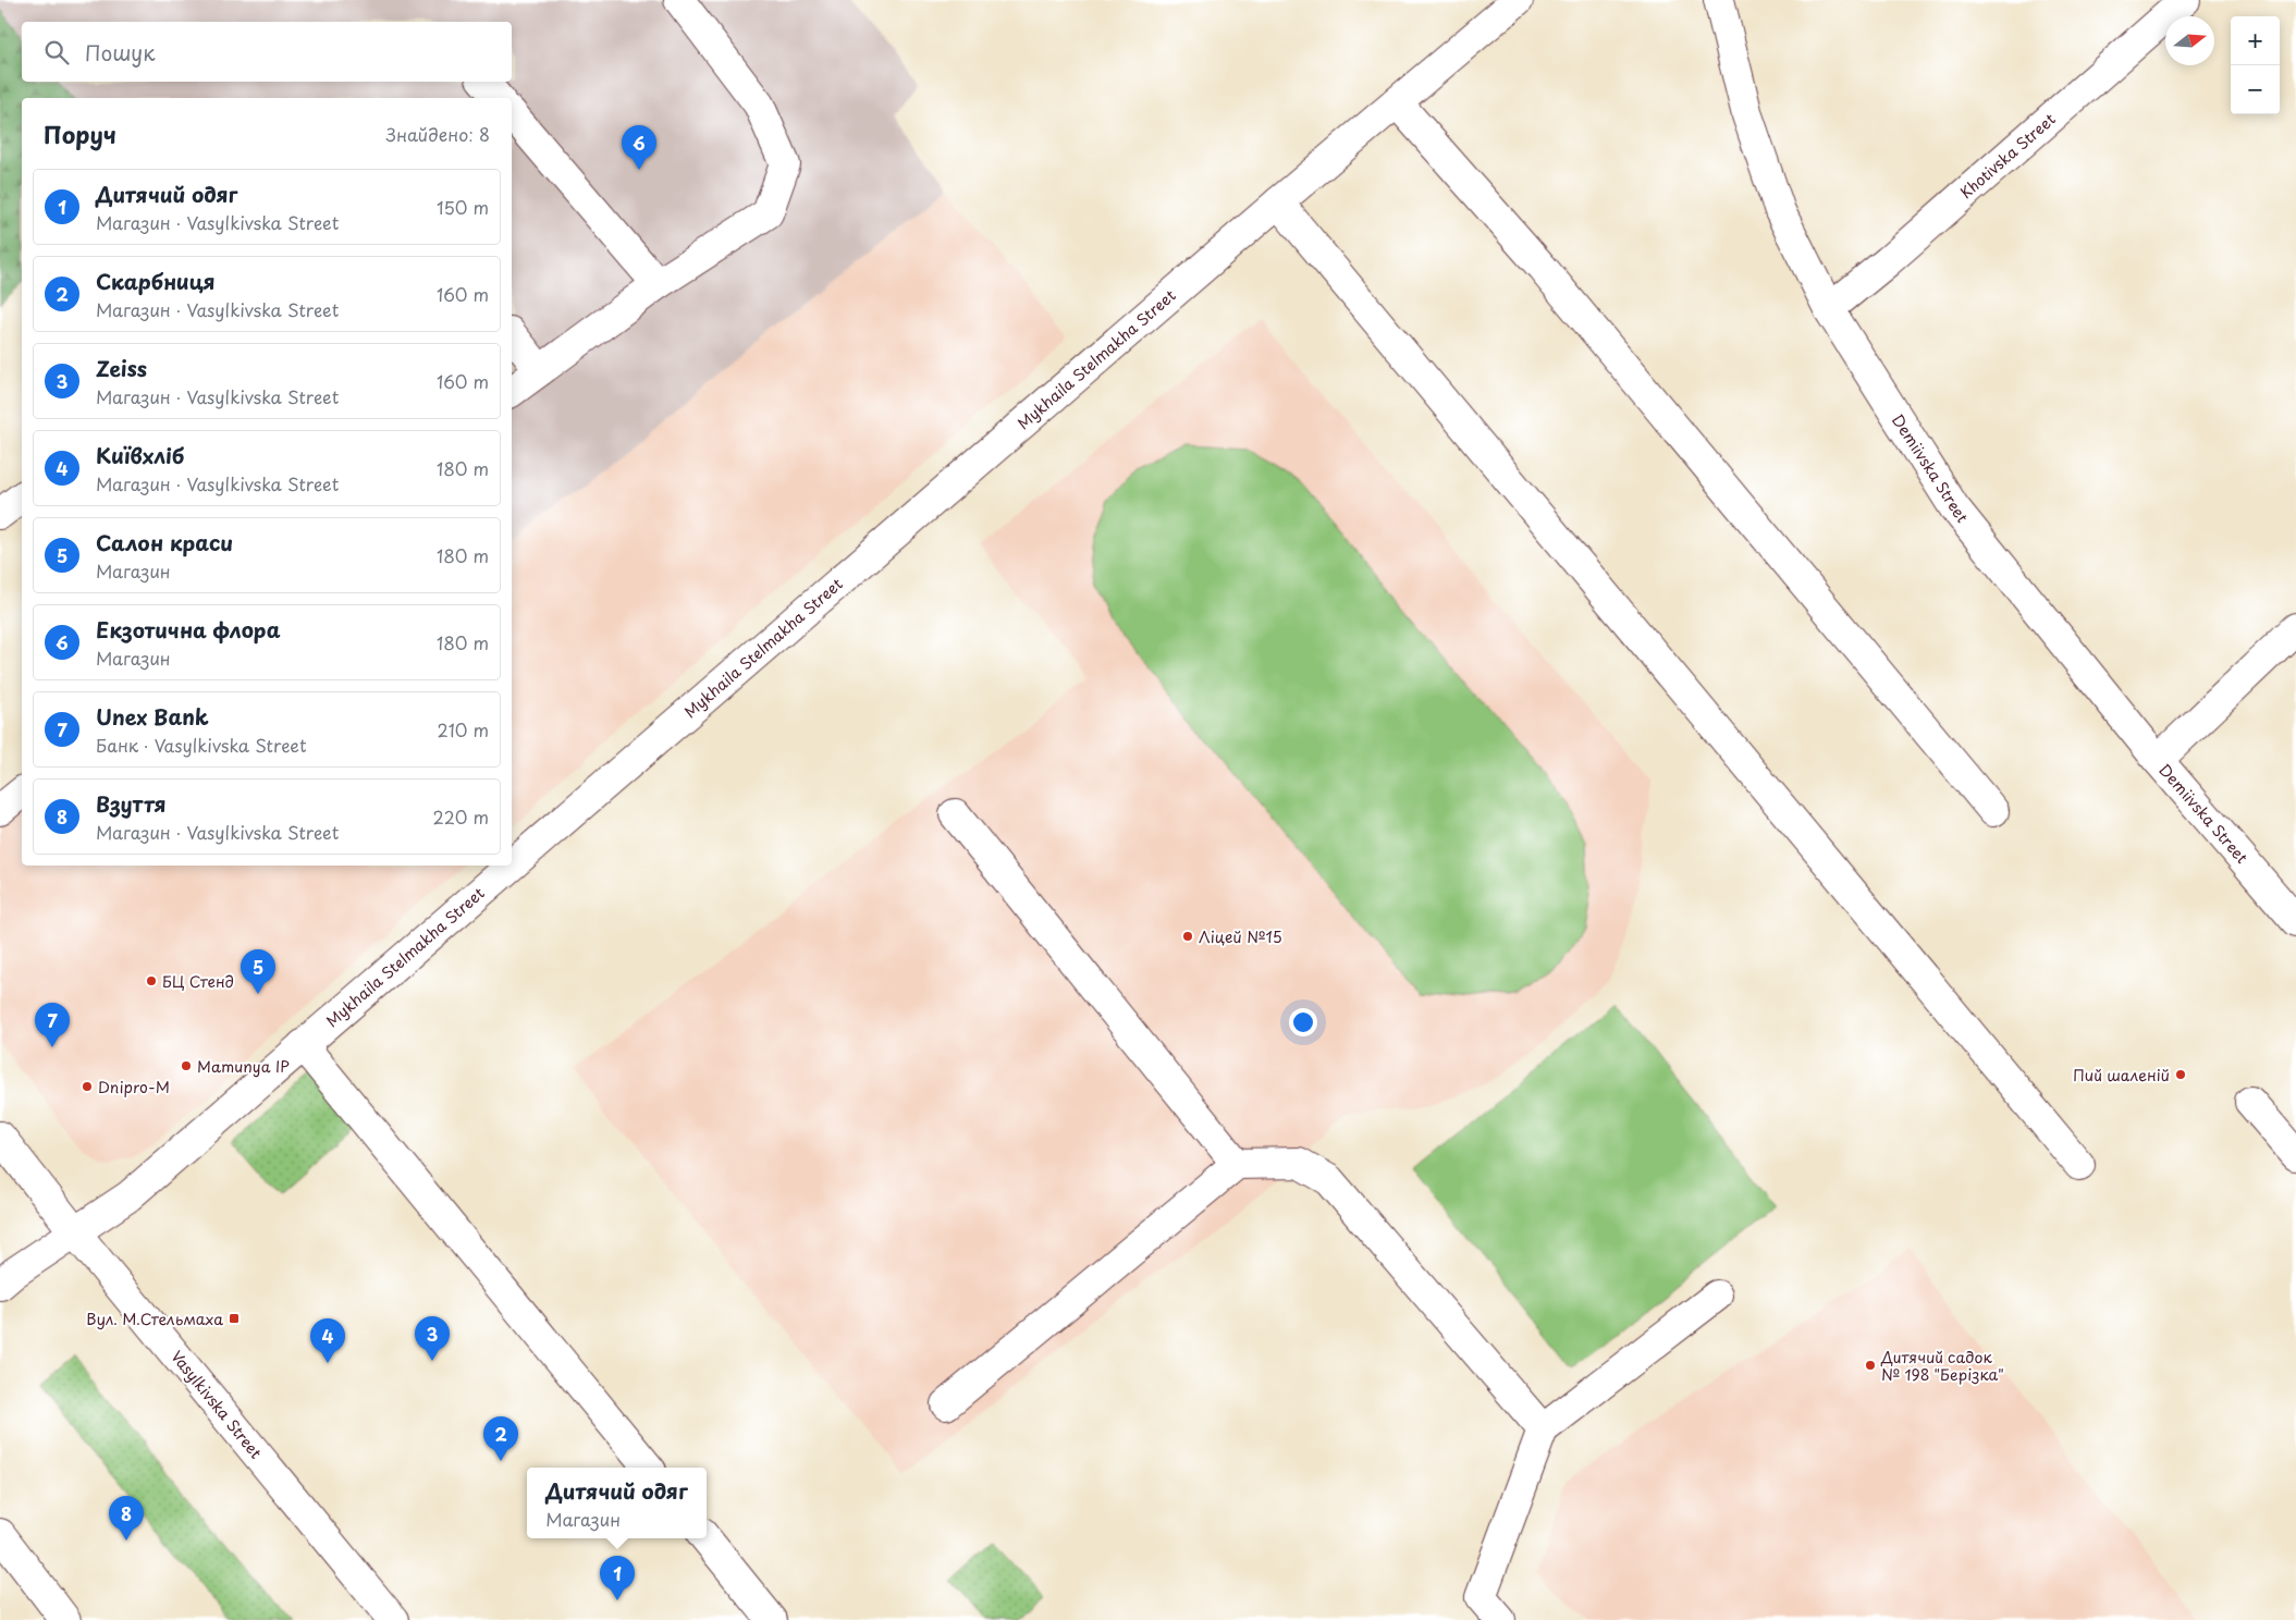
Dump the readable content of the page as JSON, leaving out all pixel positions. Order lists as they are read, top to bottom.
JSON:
{
  "streets": {
    "street": [
      "Khotivska Street",
      "Mykhaila Stelmakha Street",
      "Demiivska Street",
      "Vasylkivska Street"
    ]
  },
  "crossings": [
    ["Khotivska Street", "Demiivska Street"],
    ["Mykhaila Stelmakha Street", "Vasylkivska Street"]
  ],
  "places": {
    "other": [
      "Ліцей №15",
      "БЦ Стенд",
      "Mamunya IP",
      "Пий шаленій",
      "Dnipro-M",
      "Дитячий садок № 198 \"Берізка\""
    ],
    "transit": ["Вул. М.Стельмаха"]
  },
  "north": "right",
  "page": {
    "map_buttons": ["+", "−"],
    "search": "Пошук",
    "heading": ["Поруч", "Знайдено: 8"],
    "pins": [
      "6",
      "5",
      "7",
      "3",
      "4",
      "2",
      "8",
      "1"
    ],
    "list": [
      {
        "mark": "1",
        "name": "Дитячий одяг",
        "note": "Магазин · Vasylkivska Street",
        "value": "150 m"
      },
      {
        "mark": "2",
        "name": "Скарбниця",
        "note": "Магазин · Vasylkivska Street",
        "value": "160 m"
      },
      {
        "mark": "3",
        "name": "Zeiss",
        "note": "Магазин · Vasylkivska Street",
        "value": "160 m"
      },
      {
        "mark": "4",
        "name": "Київхліб",
        "note": "Магазин · Vasylkivska Street",
        "value": "180 m"
      },
      {
        "mark": "5",
        "name": "Салон краси",
        "note": "Магазин",
        "value": "180 m"
      },
      {
        "mark": "6",
        "name": "Екзотична флора",
        "note": "Магазин",
        "value": "180 m"
      },
      {
        "mark": "7",
        "name": "Unex Bank",
        "note": "Банк · Vasylkivska Street",
        "value": "210 m"
      },
      {
        "mark": "8",
        "name": "Взуття",
        "note": "Магазин · Vasylkivska Street",
        "value": "220 m"
      }
    ],
    "popup": ["Дитячий одяг", "Магазин"]
  }
}
